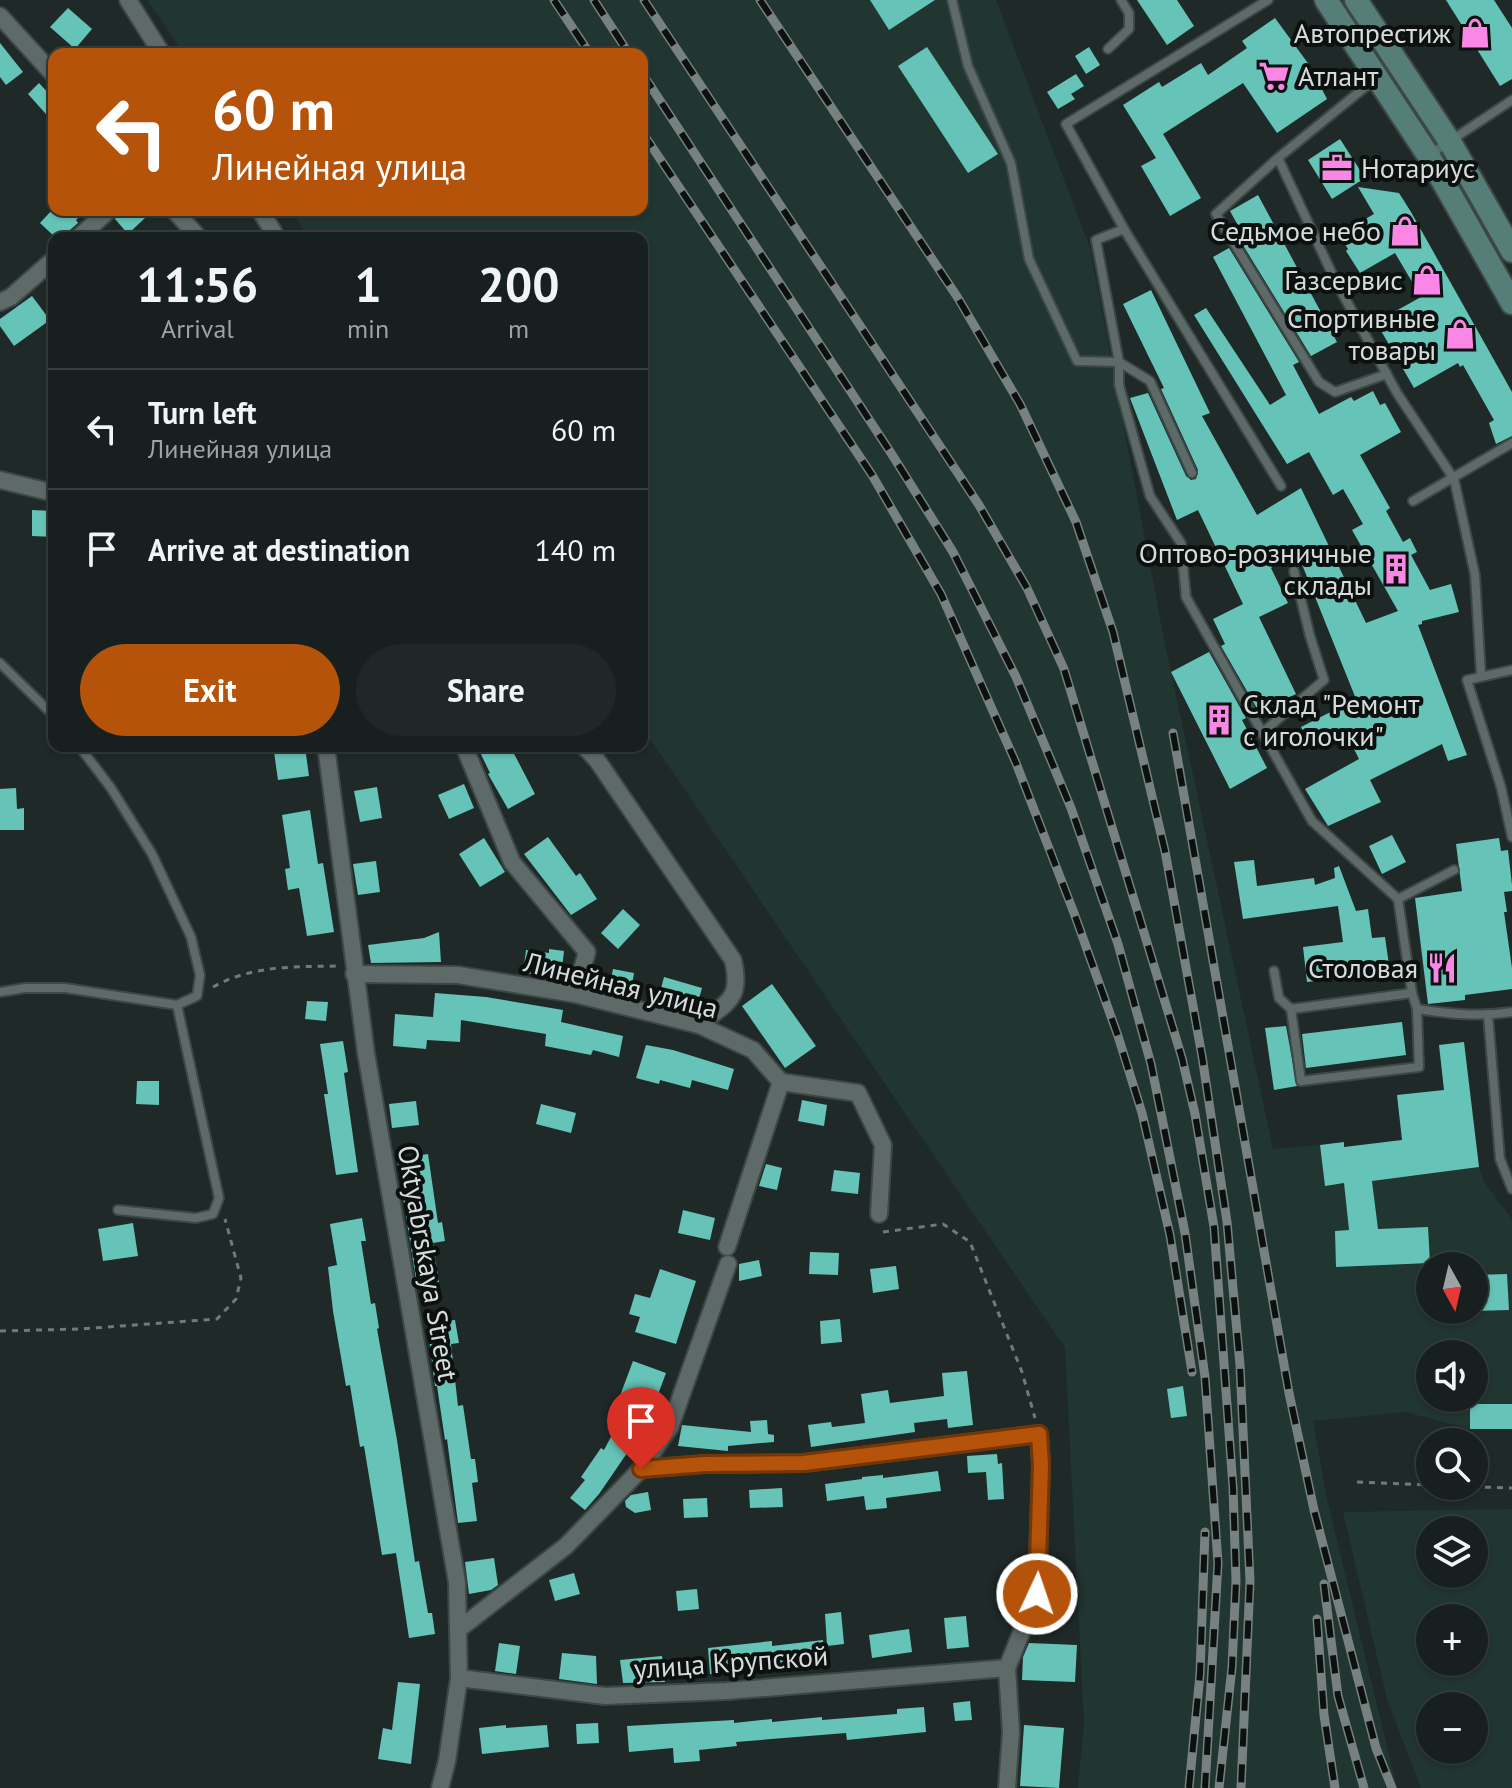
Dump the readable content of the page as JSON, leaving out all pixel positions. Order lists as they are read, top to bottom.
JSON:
{
  "streets": {
    "street": ["Линейная улица", "Oktyabrskaya Street", "улица Крупской"]
  },
  "crossings": [
    ["Линейная улица", "Oktyabrskaya Street"],
    ["Oktyabrskaya Street", "улица Крупской"]
  ],
  "places": {
    "shop": [
      "Автопрестиж",
      "Седьмое небо",
      "Газсервис",
      "Спортивные товары"
    ],
    "supermarket": ["Атлант"],
    "office": ["Нотариус"],
    "building": ["Оптово-розничные склады", "Склад \"Ремонт с иголочки\""],
    "restaurant": ["Столовая"]
  },
  "north": "bottom",
  "page": {
    "turn": ["60 m", "Линейная улица"],
    "eta": [
      "11:56",
      "Arrival",
      "1",
      "min",
      "200",
      "m"
    ],
    "list": [
      {
        "name": "Turn left",
        "note": "Линейная улица",
        "value": "60 m"
      },
      {
        "name": "Arrive at destination",
        "value": "140 m"
      }
    ],
    "buttons": ["Exit", "Share"],
    "map_buttons": ["+", "−"]
  }
}
